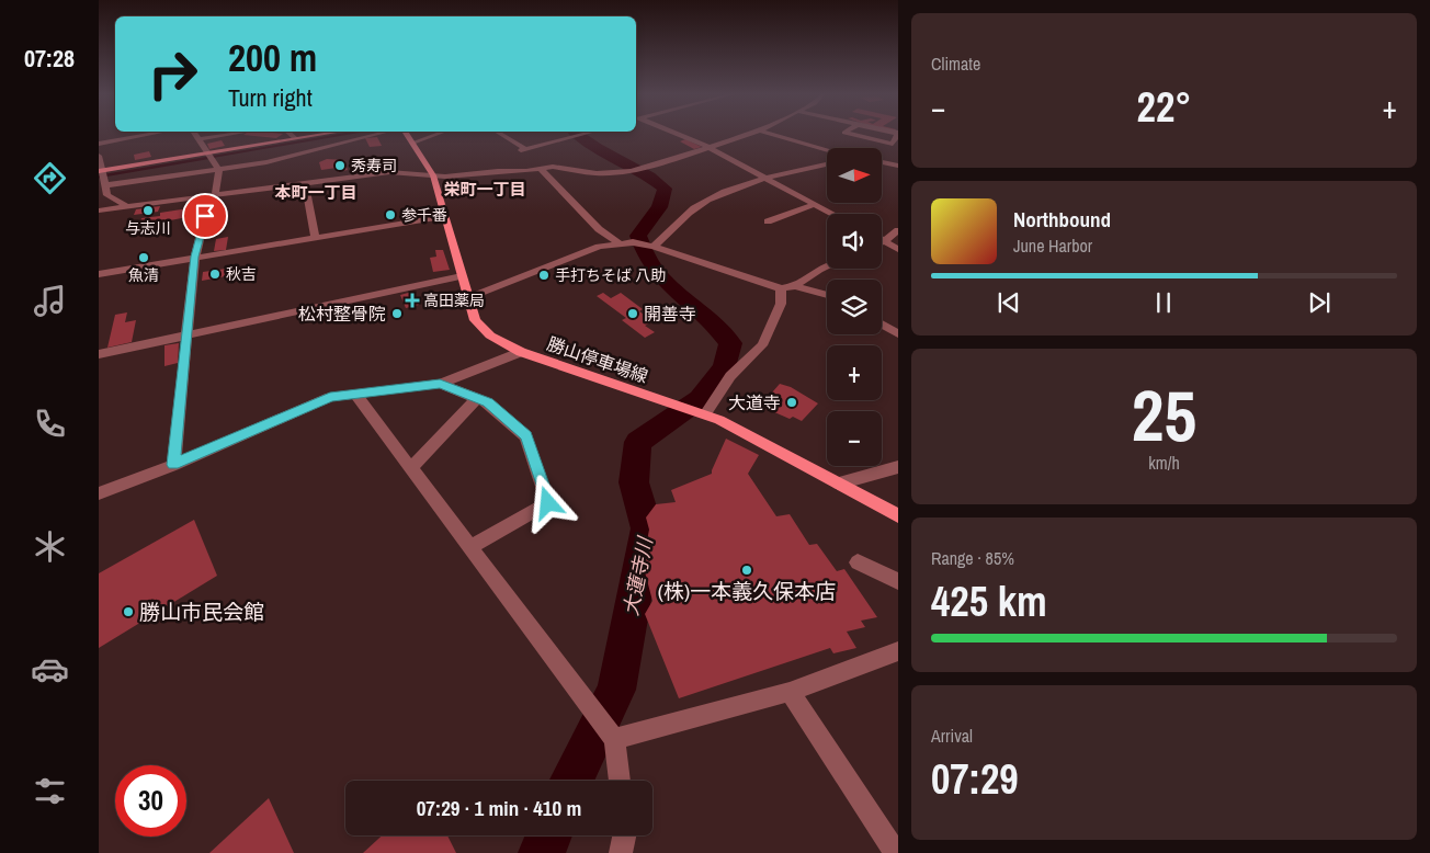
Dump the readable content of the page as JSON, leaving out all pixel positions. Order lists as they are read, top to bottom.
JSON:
{
  "streets": {
    "main road": ["勝山停車場線"]
  },
  "districts": ["栄町一丁目", "本町一丁目"],
  "water": ["大蓮寺川"],
  "places": {
    "other": [
      "秀寿司",
      "与志川",
      "参千番",
      "魚清",
      "秋吉",
      "手打ちそば 八助",
      "松村整骨院",
      "開善寺",
      "大道寺",
      "(株)一本義久保本店",
      "勝山市民会館"
    ],
    "health": ["高田薬局"]
  },
  "north": "right",
  "page": {
    "tabs": "07:28",
    "tile": [
      "Climate",
      ["25", "km/h"],
      ["Range · 85%", "425 km"],
      ["Arrival", "07:29"]
    ],
    "turn": ["200 m", "Turn right"],
    "heat": ["−", "22°", "+"],
    "map_buttons": ["+", "−"],
    "song": ["Northbound", "June Harbor"],
    "limit": "30",
    "trip": "07:29 · 1 min · 410 m"
  }
}
